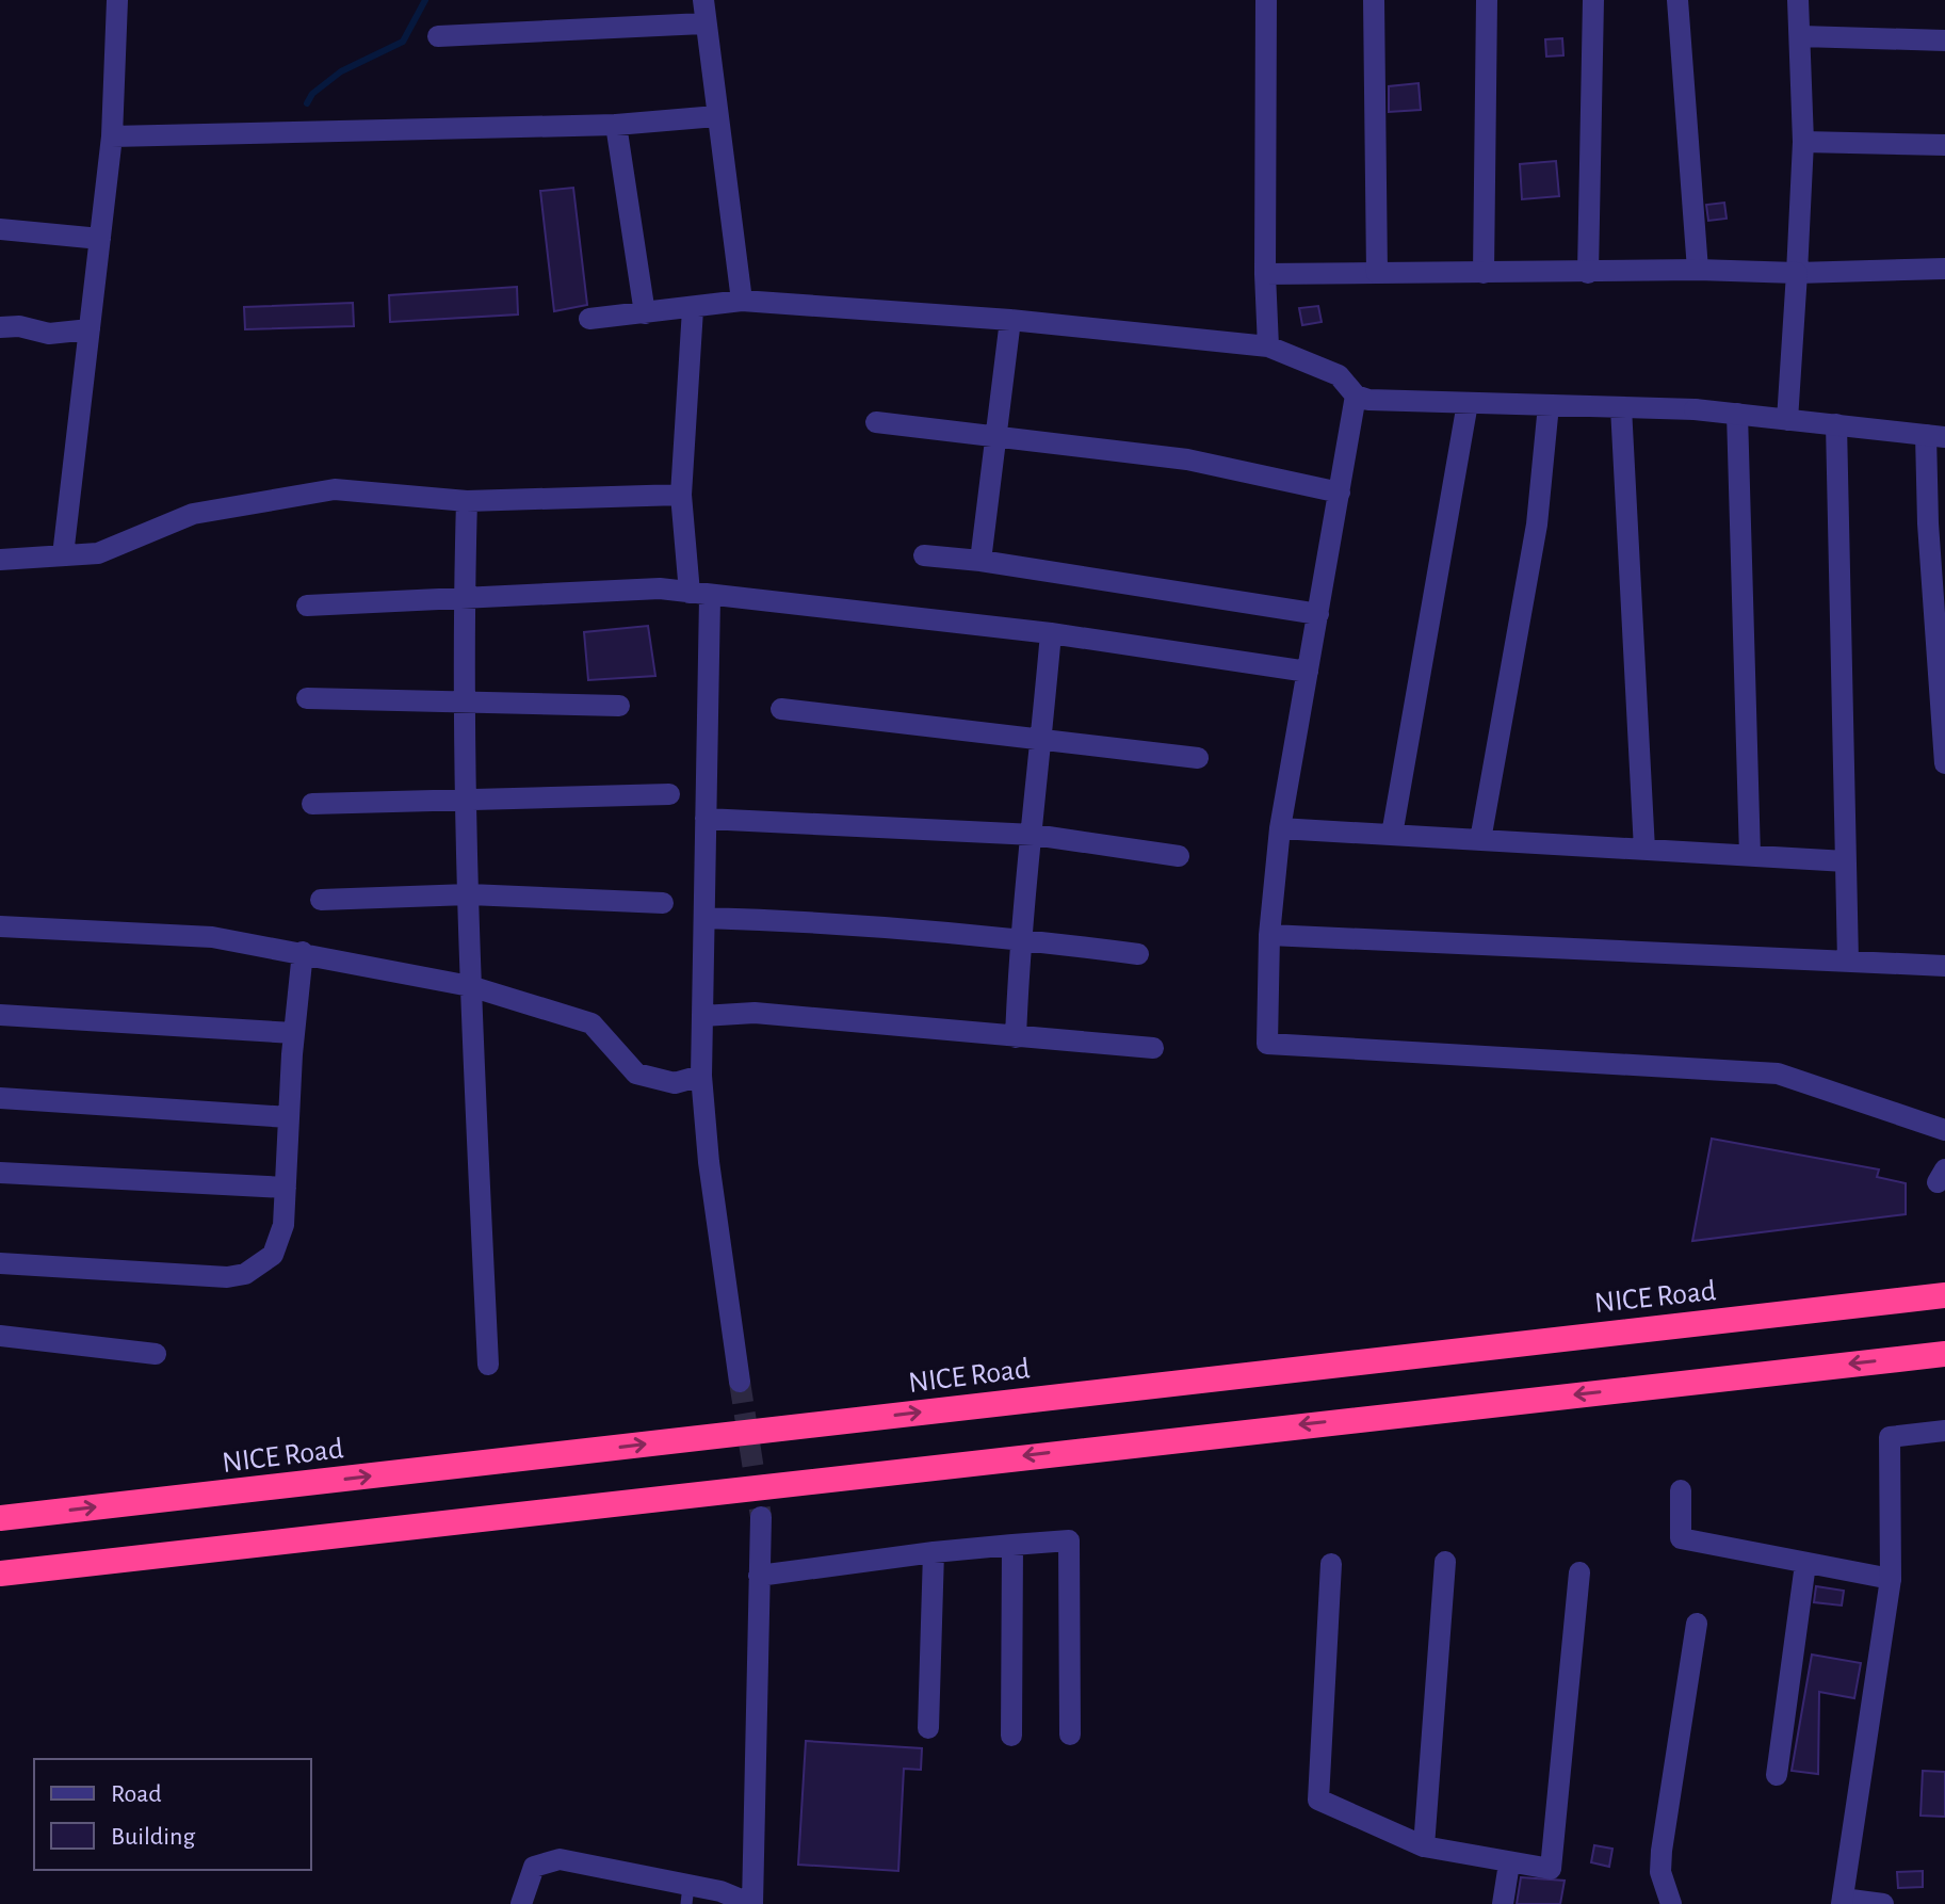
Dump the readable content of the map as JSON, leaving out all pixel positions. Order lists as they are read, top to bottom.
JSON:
{
  "streets": {
    "highway": ["NICE Road"]
  },
  "legend": ["Road", "Building"]
}
